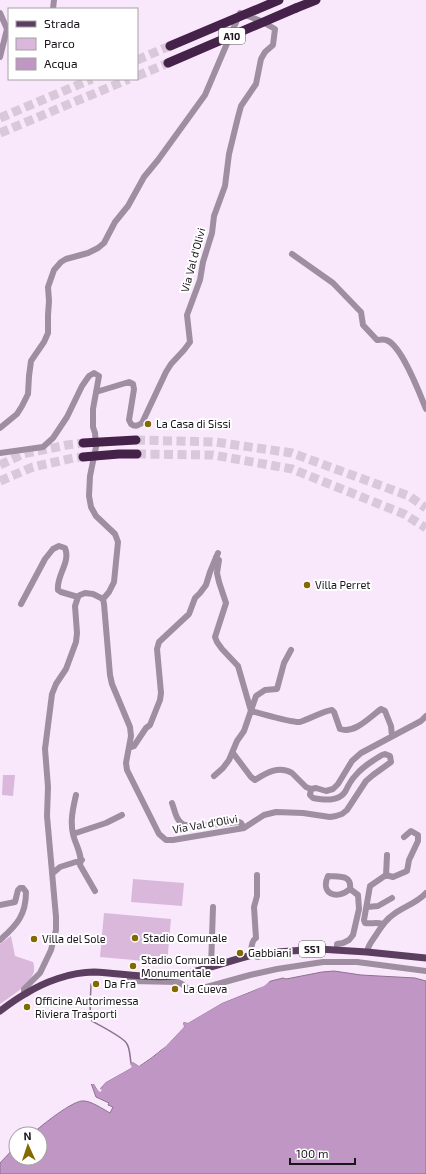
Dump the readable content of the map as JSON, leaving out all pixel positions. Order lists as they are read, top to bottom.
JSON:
{
  "streets": {
    "highway": ["A10"],
    "main road": ["SS1"],
    "street": ["Via Val d'Olivi"]
  },
  "places": [
    "La Casa di Sissi",
    "Villa Perret",
    "Stadio Comunale",
    "Villa del Sole",
    "Gabbiani",
    "Stadio Comunale Monumentale",
    "Da Fra",
    "La Cueva",
    "Officine Autorimessa Riviera Trasporti"
  ],
  "legend": ["Strada", "Parco", "Acqua"],
  "scale_bar": "100 m",
  "north": "top"
}
